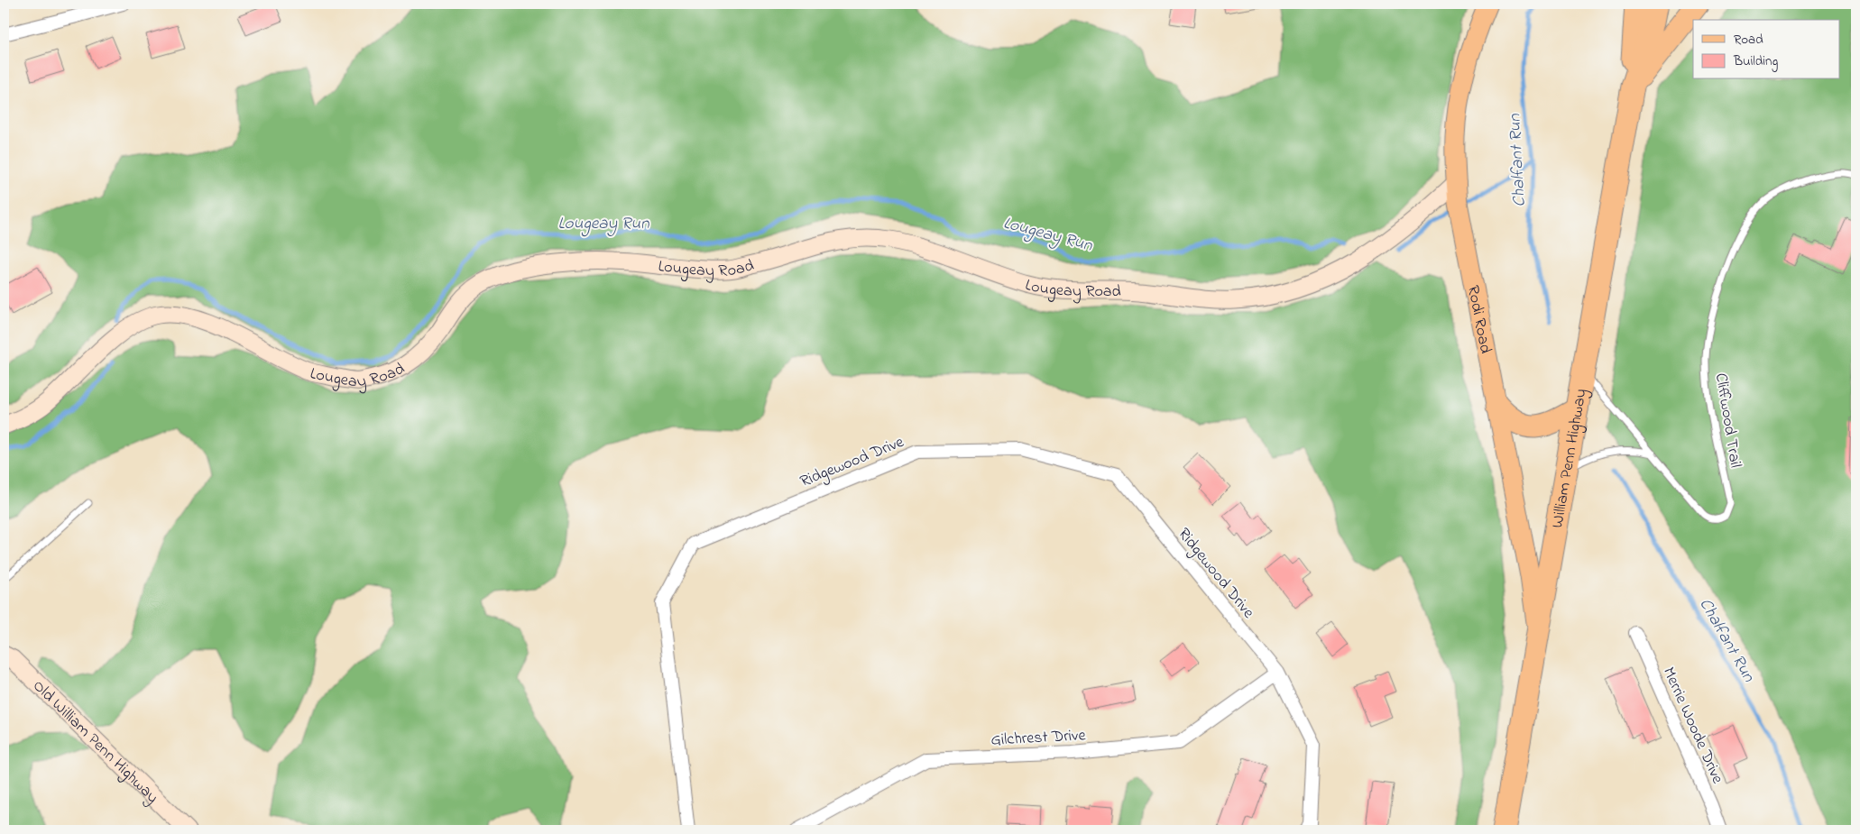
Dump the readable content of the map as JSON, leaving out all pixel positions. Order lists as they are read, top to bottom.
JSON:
{
  "streets": {
    "highway": ["William Penn Highway"],
    "main road": ["Rodi Road"],
    "street": [
      "Lougeay Road",
      "Ridgewood Drive",
      "Merrie Woode Drive",
      "Gilchrest Drive",
      "Old William Penn Highway"
    ],
    "lane": ["Cliffwood Trail"]
  },
  "crossings": [
    ["Lougeay Road", "Rodi Road"],
    ["Rodi Road", "William Penn Highway"],
    ["Cliffwood Trail", "William Penn Highway"],
    ["Ridgewood Drive", "Gilchrest Drive"]
  ],
  "water": ["Chalfant Run", "Lougeay Run"],
  "legend": ["Road", "Building"]
}
